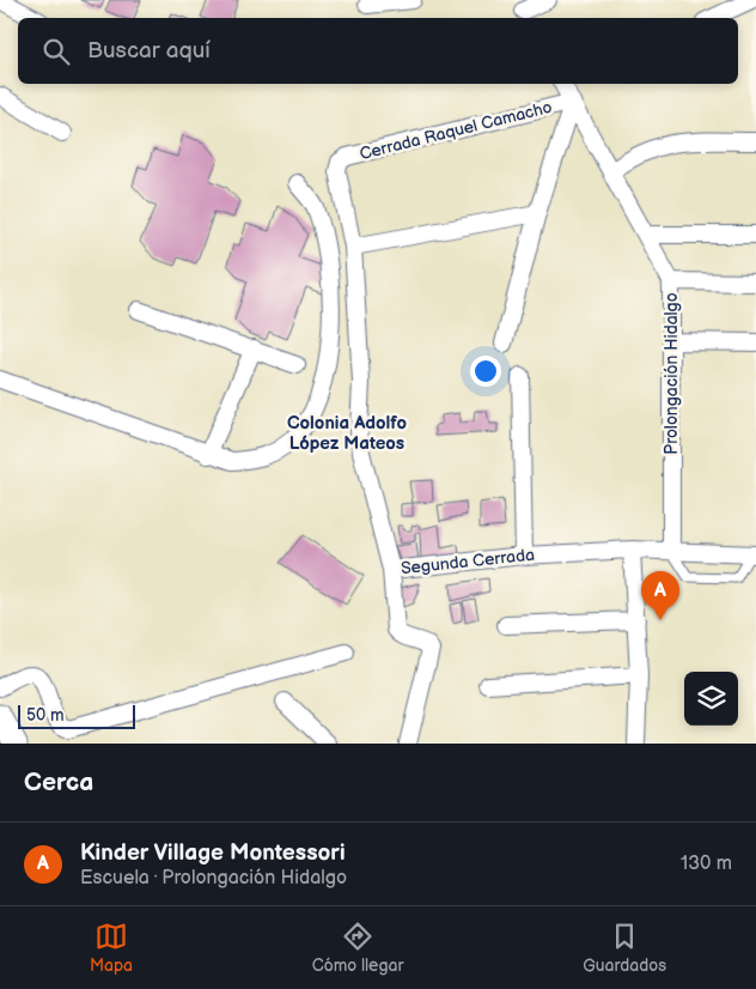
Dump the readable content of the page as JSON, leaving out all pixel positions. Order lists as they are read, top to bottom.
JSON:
{
  "streets": {
    "street": ["Cerrada Raquel Camacho", "Prolongación Hidalgo", "Segunda Cerrada"]
  },
  "crossings": [
    ["Cerrada Raquel Camacho", "Prolongación Hidalgo"],
    ["Cerrada Raquel Camacho", "Segunda Cerrada"],
    ["Prolongación Hidalgo", "Segunda Cerrada"]
  ],
  "districts": ["Colonia Adolfo López Mateos"],
  "scale_bar": "50 m",
  "page": {
    "search": "Buscar aquí",
    "pins": "A",
    "scale": "50 m",
    "heading": "Cerca",
    "list": [
      {
        "mark": "A",
        "name": "Kinder Village Montessori",
        "note": "Escuela · Prolongación Hidalgo",
        "value": "130 m"
      }
    ],
    "nav": ["Mapa", "Cómo llegar", "Guardados"]
  }
}
